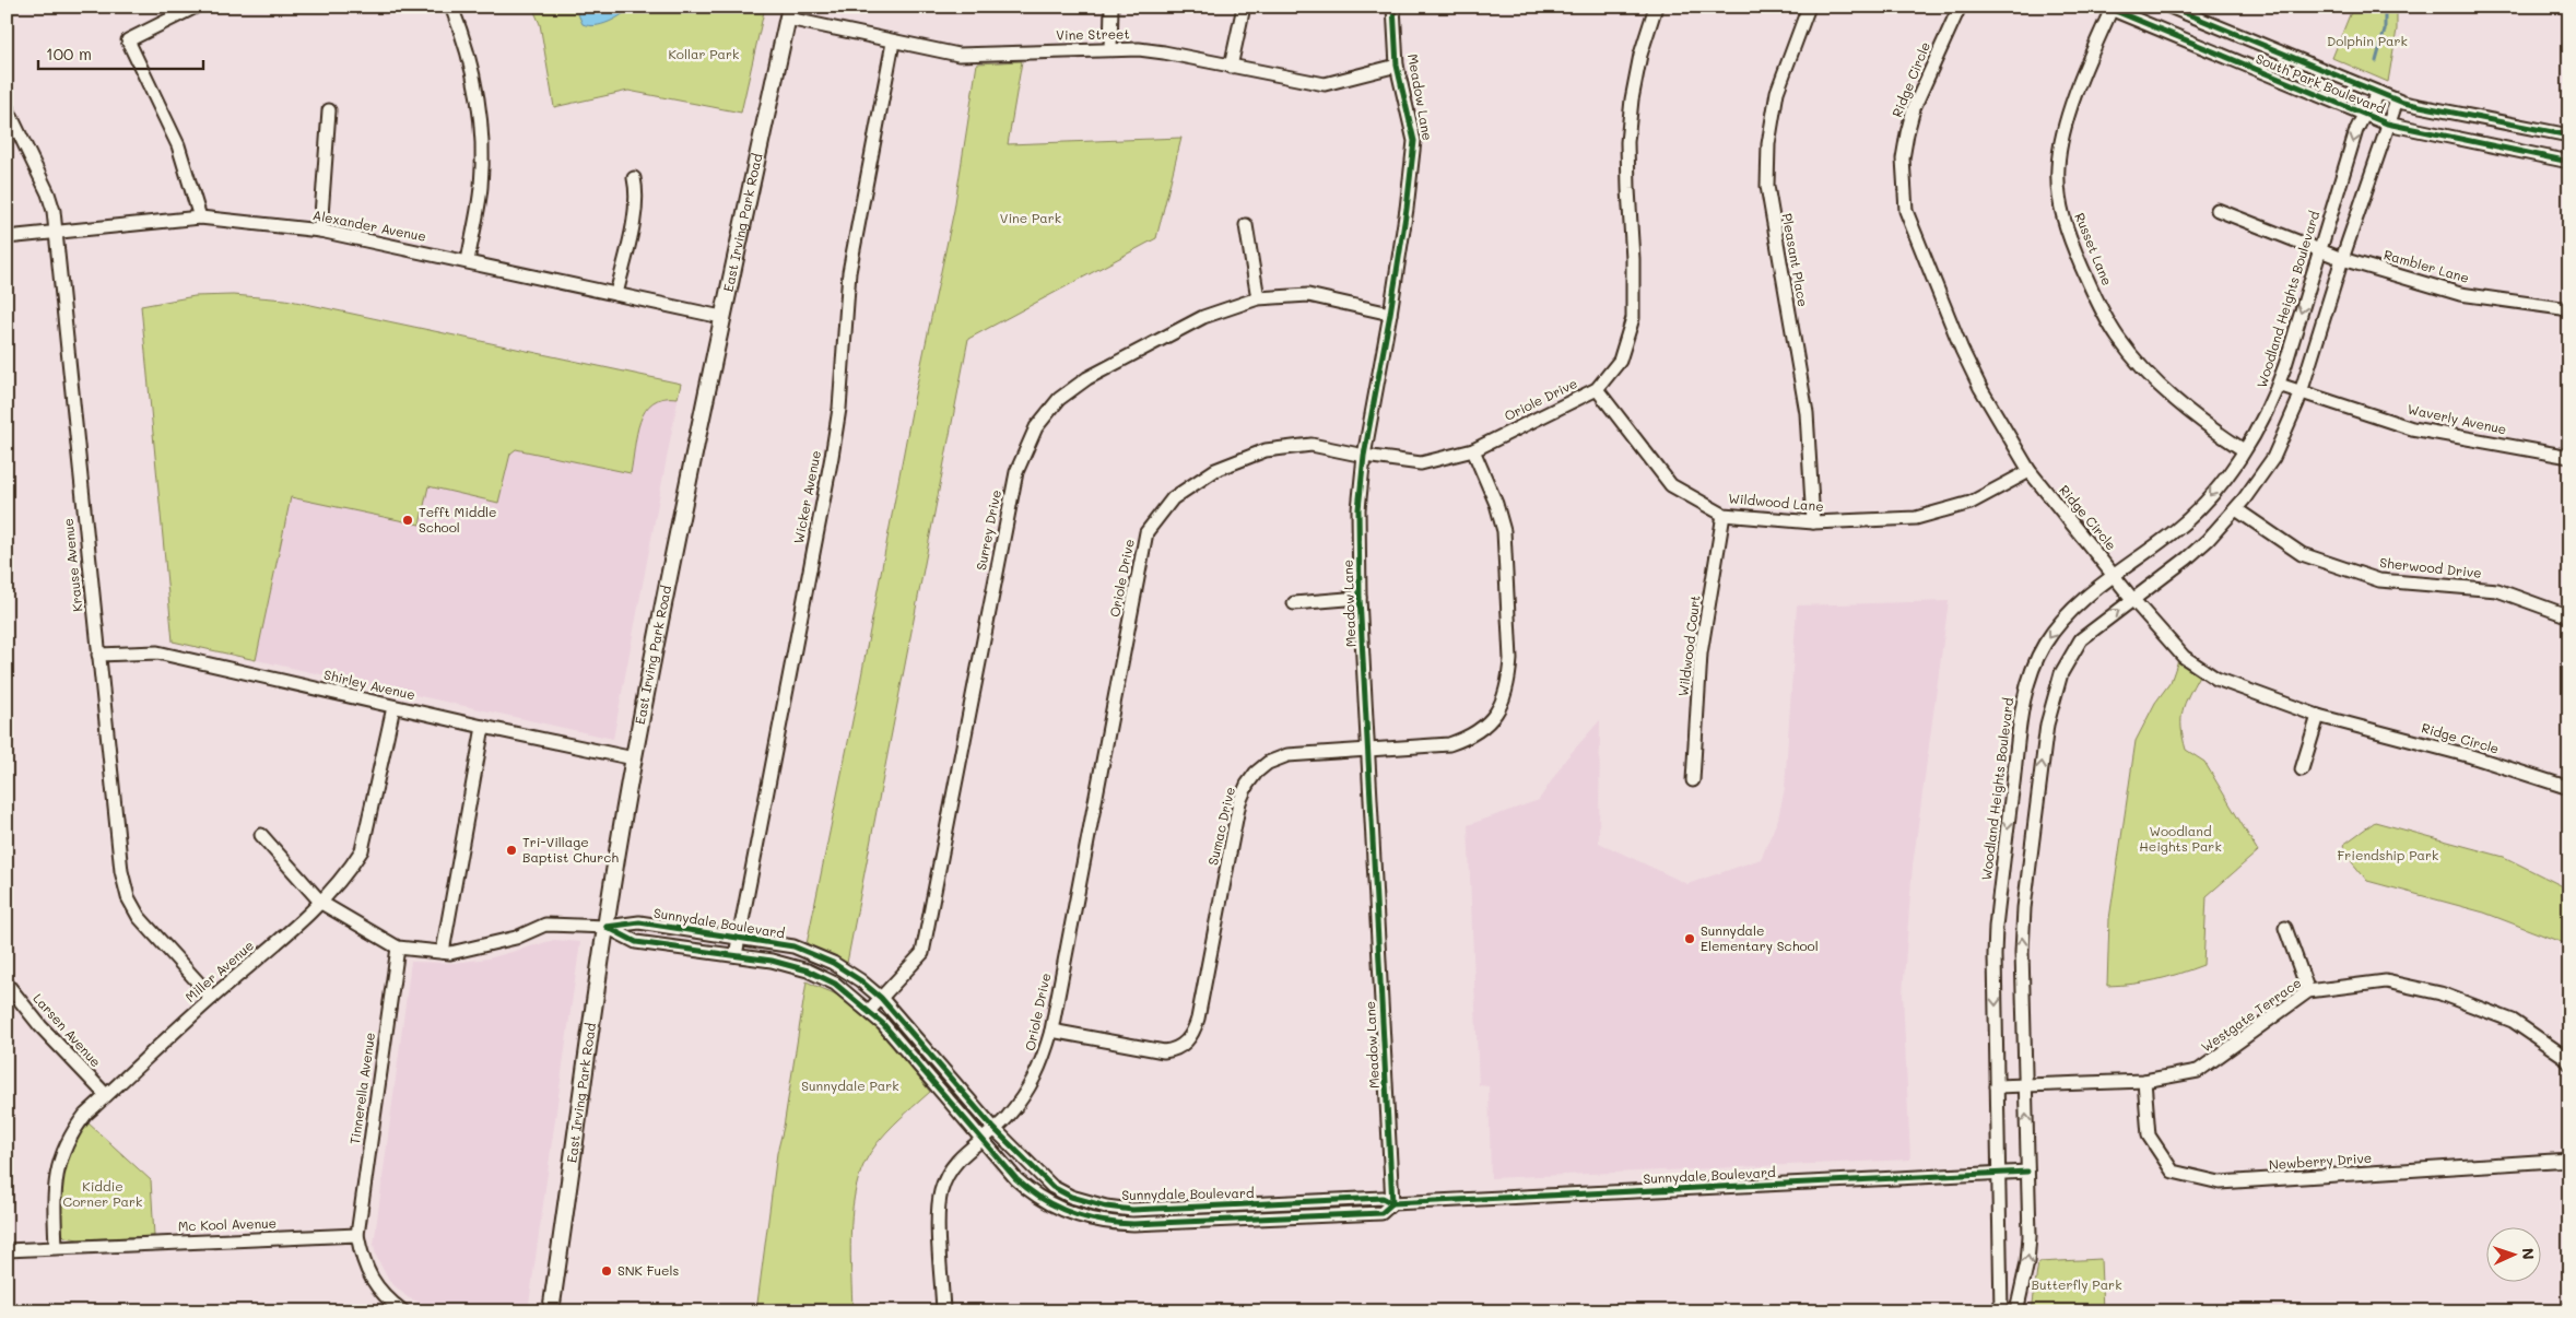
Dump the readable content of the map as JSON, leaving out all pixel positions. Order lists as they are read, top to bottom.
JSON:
{
  "streets": {
    "main road": ["East Irving Park Road"],
    "street": [
      "Vine Street",
      "Ridge Circle",
      "South Park Boulevard",
      "Meadow Lane",
      "Alexander Avenue",
      "Russet Lane",
      "Pleasant Place",
      "Rambler Lane",
      "Woodland Heights Boulevard",
      "Oriole Drive",
      "Waverly Avenue",
      "Wicker Avenue",
      "Wildwood Lane",
      "Surrey Drive",
      "Krause Avenue",
      "Sherwood Drive",
      "Wildwood Court",
      "Shirley Avenue",
      "Sumac Drive",
      "Sunnydale Boulevard",
      "Miller Avenue",
      "Westgate Terrace",
      "Larsen Avenue",
      "Tinnerella Avenue",
      "Newberry Drive",
      "Mc Kool Avenue"
    ]
  },
  "crossings": [
    ["Vine Street", "Meadow Lane"],
    ["Vine Street", "East Irving Park Road"],
    ["Vine Street", "Wicker Avenue"],
    ["Ridge Circle", "Woodland Heights Boulevard"],
    ["Ridge Circle", "Wildwood Lane"],
    ["South Park Boulevard", "Russet Lane"],
    ["South Park Boulevard", "Woodland Heights Boulevard"],
    ["Meadow Lane", "Oriole Drive"],
    ["Meadow Lane", "Surrey Drive"],
    ["Meadow Lane", "Sumac Drive"],
    ["Meadow Lane", "Sunnydale Boulevard"],
    ["East Irving Park Road", "Alexander Avenue"],
    ["East Irving Park Road", "Shirley Avenue"],
    ["East Irving Park Road", "Sunnydale Boulevard"],
    ["Alexander Avenue", "Krause Avenue"],
    ["Russet Lane", "Woodland Heights Boulevard"],
    ["Pleasant Place", "Wildwood Lane"],
    ["Rambler Lane", "Woodland Heights Boulevard"],
    ["Woodland Heights Boulevard", "Waverly Avenue"],
    ["Woodland Heights Boulevard", "Sunnydale Boulevard"],
    ["Woodland Heights Boulevard", "Westgate Terrace"],
    ["Oriole Drive", "Wildwood Lane"],
    ["Oriole Drive", "Sumac Drive"],
    ["Oriole Drive", "Sunnydale Boulevard"],
    ["Wicker Avenue", "Sunnydale Boulevard"],
    ["Wildwood Lane", "Wildwood Court"],
    ["Surrey Drive", "Sunnydale Boulevard"],
    ["Krause Avenue", "Shirley Avenue"],
    ["Krause Avenue", "Miller Avenue"],
    ["Shirley Avenue", "Miller Avenue"],
    ["Miller Avenue", "Larsen Avenue"],
    ["Miller Avenue", "Mc Kool Avenue"],
    ["Westgate Terrace", "Newberry Drive"],
    ["Tinnerella Avenue", "Mc Kool Avenue"]
  ],
  "parks": [
    "Dolphin Park",
    "Kollar Park",
    "Vine Park",
    "Woodland Heights Park",
    "Friendship Park",
    "Sunnydale Park",
    "Kiddie Corner Park",
    "Butterfly Park"
  ],
  "places": [
    "Tefft Middle School",
    "Tri-Village Baptist Church",
    "Sunnydale Elementary School",
    "SNK Fuels"
  ],
  "scale_bar": "100 m",
  "north": "right"
}
